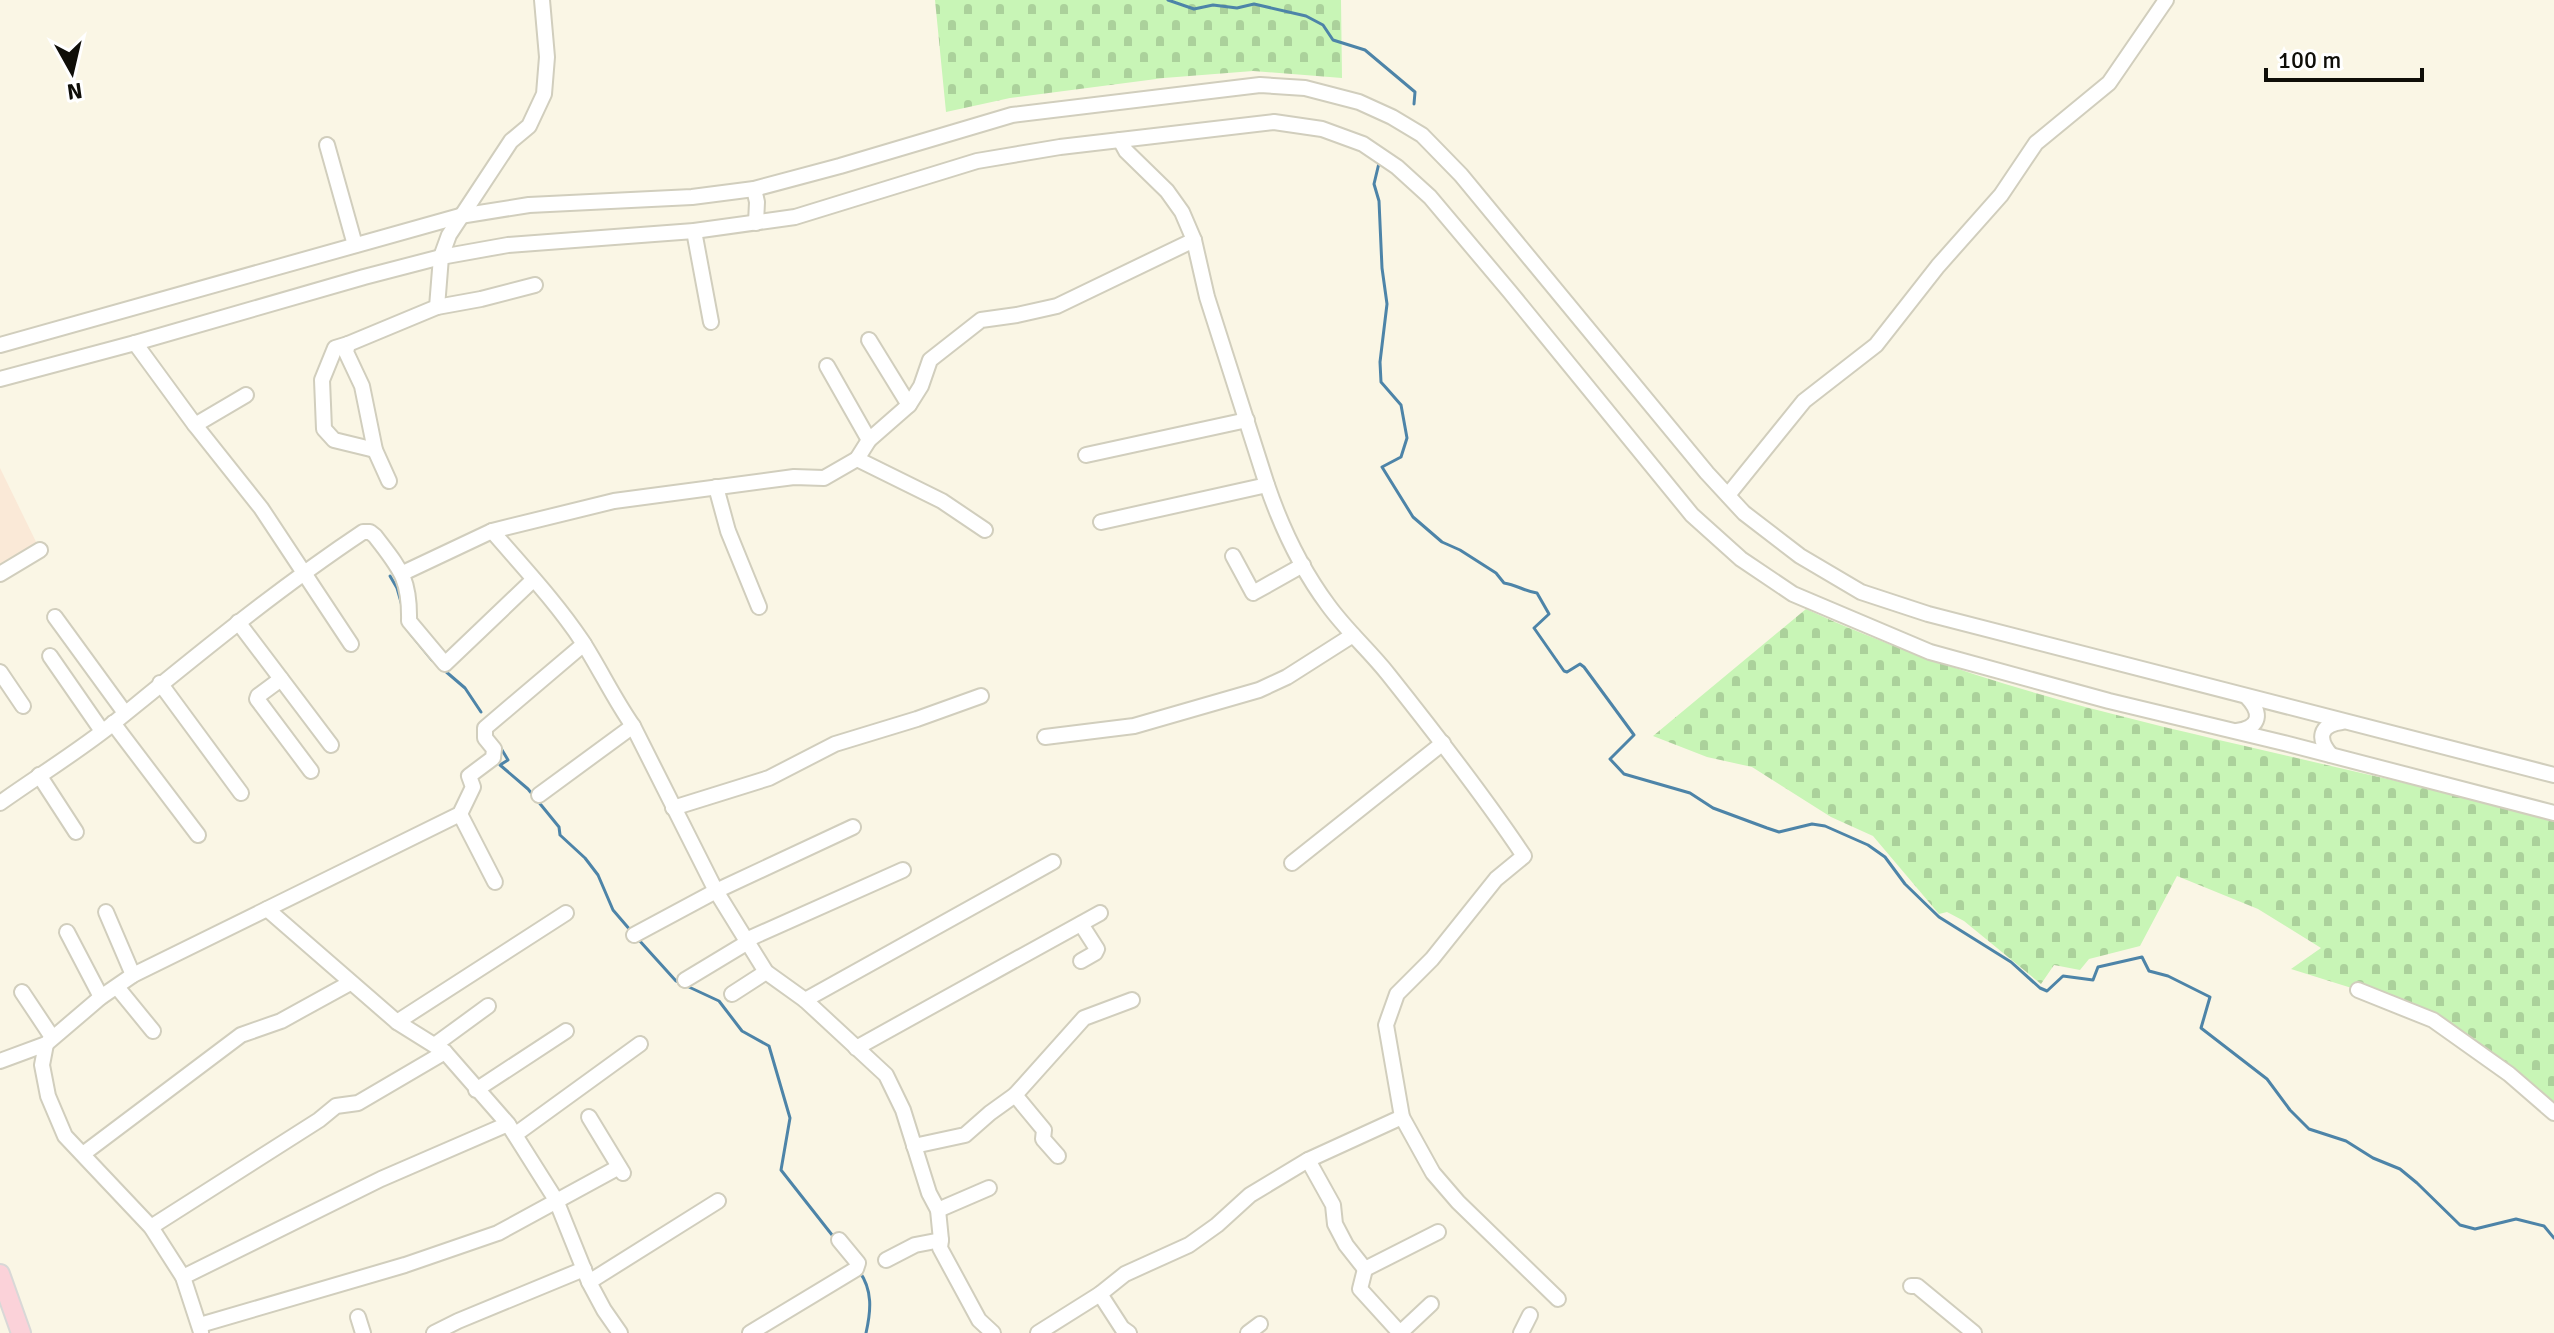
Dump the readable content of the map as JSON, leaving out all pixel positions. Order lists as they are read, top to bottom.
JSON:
{
  "scale_bar": "100 m",
  "north": "bottom"
}
